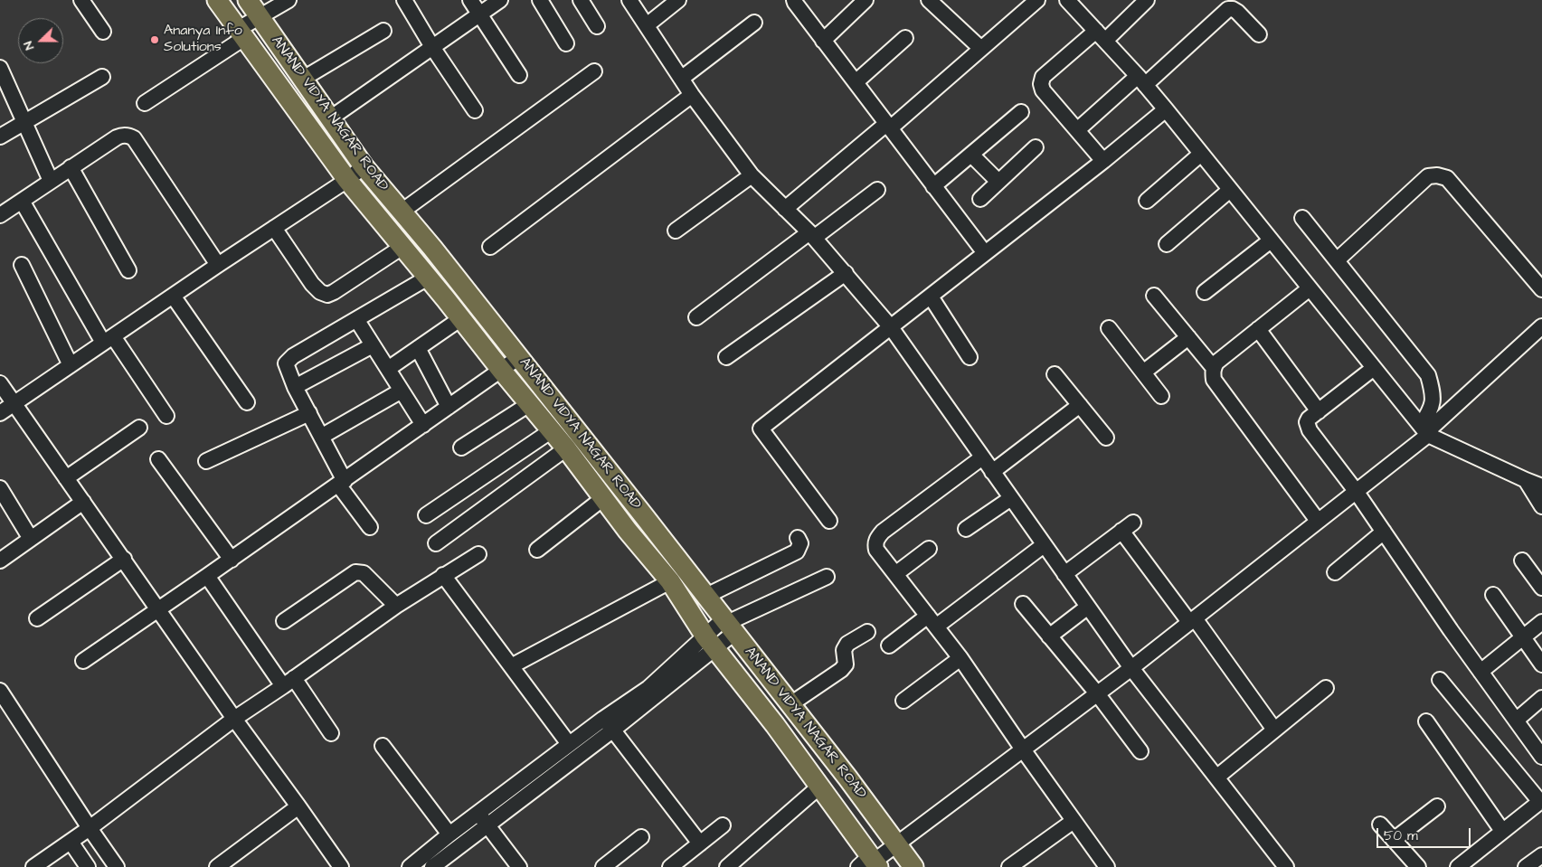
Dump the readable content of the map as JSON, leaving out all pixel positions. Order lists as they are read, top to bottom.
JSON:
{
  "streets": {
    "main road": ["ANAND VIDYA NAGAR ROAD"]
  },
  "places": ["Ananya Info Solutions"],
  "scale_bar": "50 m",
  "north": "left"
}
